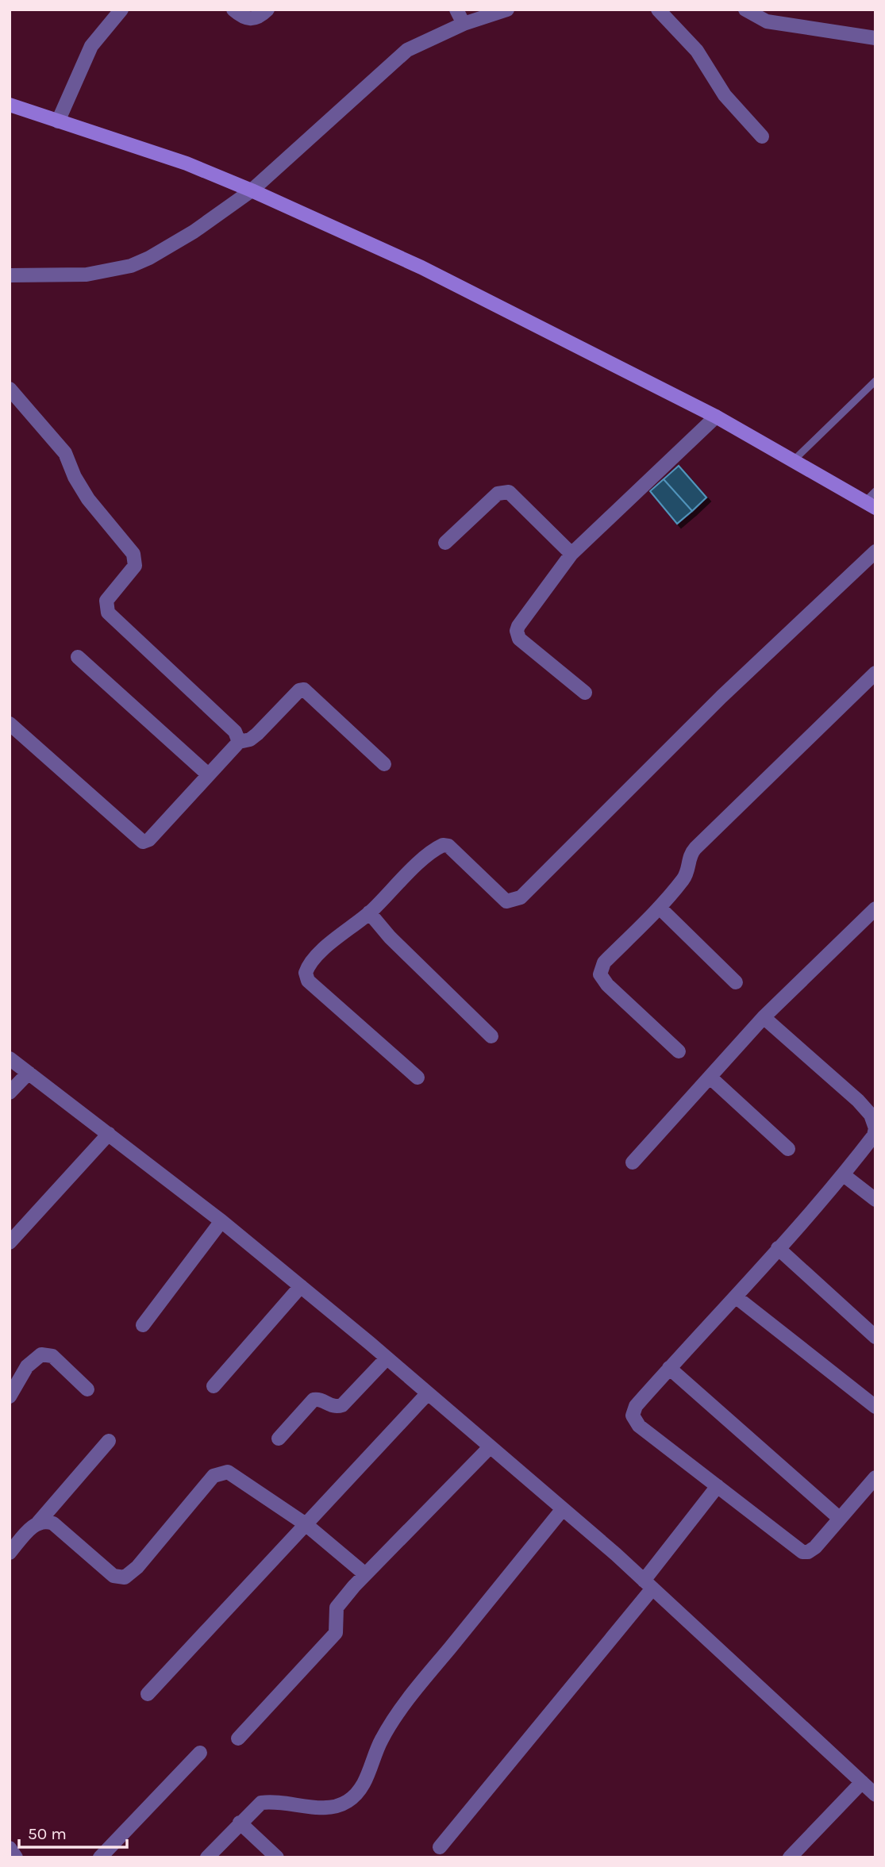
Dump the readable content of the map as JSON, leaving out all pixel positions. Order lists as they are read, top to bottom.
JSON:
{
  "scale_bar": "50 m"
}
